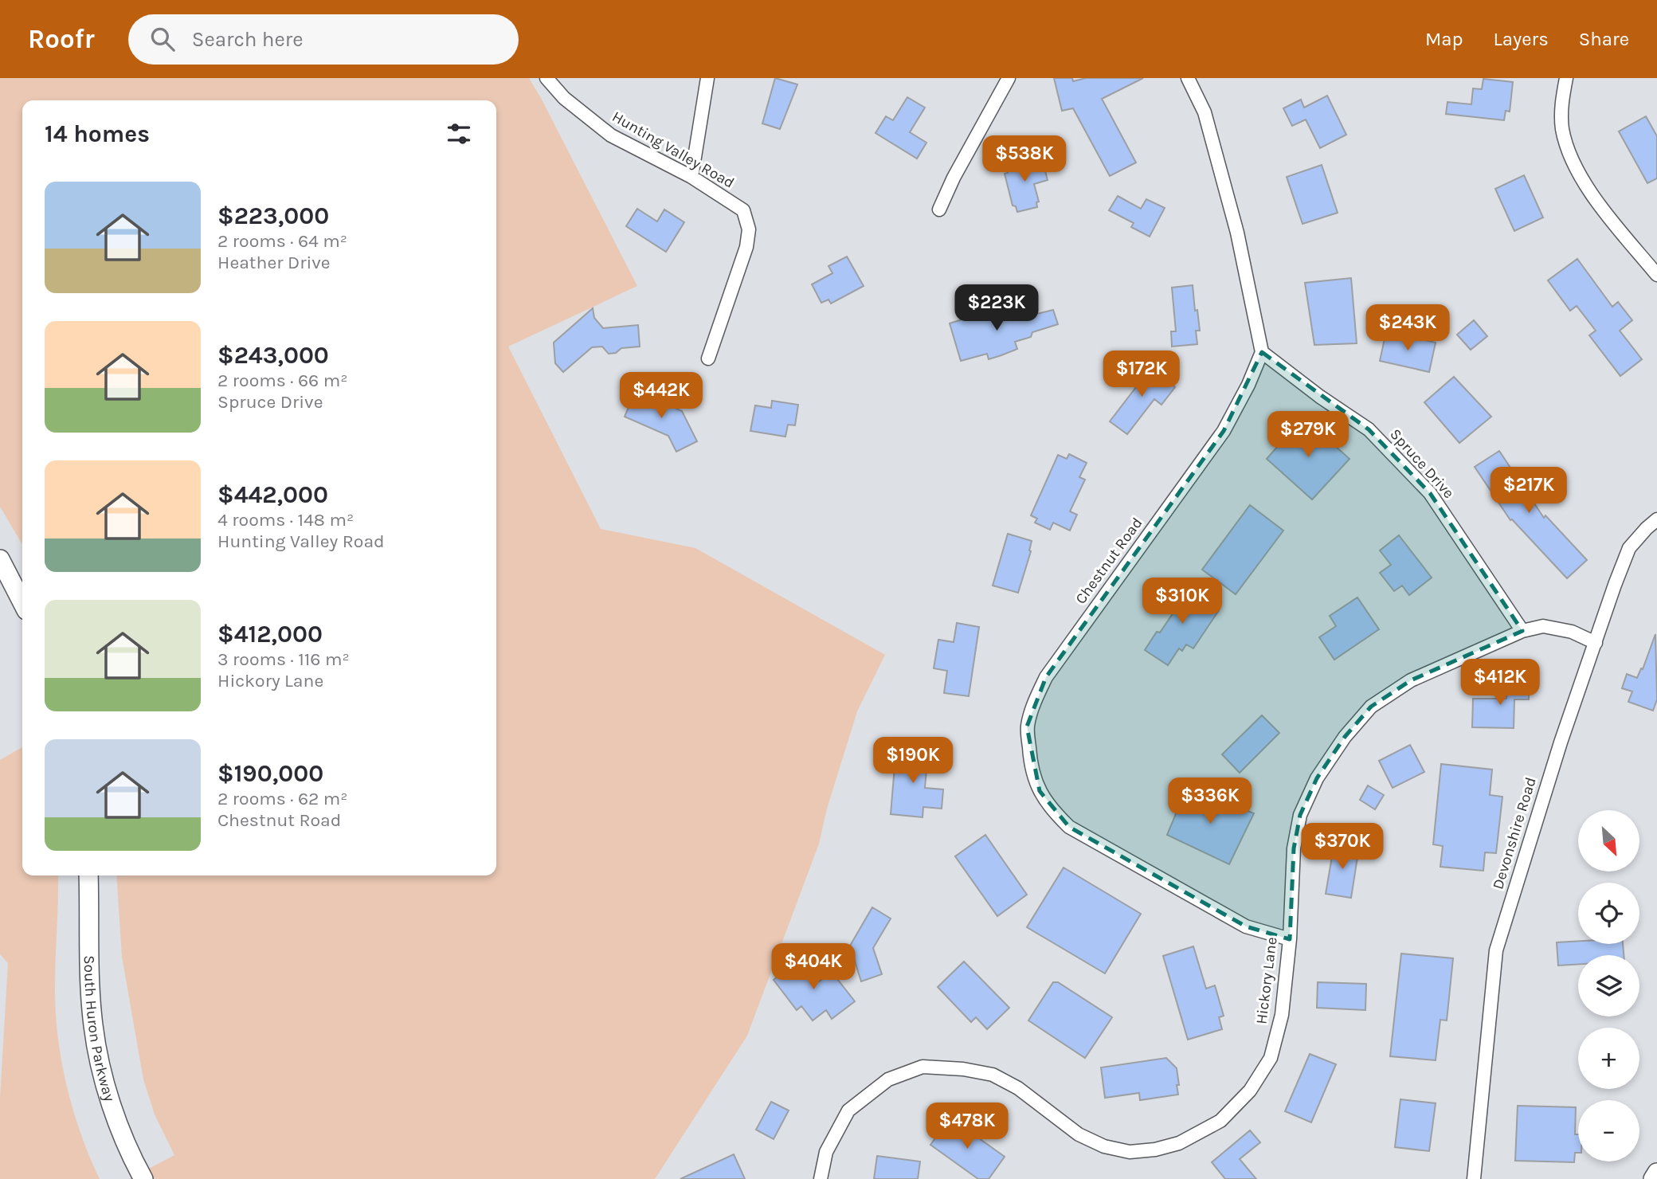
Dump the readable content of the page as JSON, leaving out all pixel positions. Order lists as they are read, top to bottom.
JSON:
{
  "streets": {
    "main road": ["South Huron Parkway"],
    "street": [
      "Hunting Valley Road",
      "Spruce Drive",
      "Chestnut Road",
      "Devonshire Road",
      "Hickory Lane"
    ]
  },
  "crossings": [
    ["Spruce Drive", "Chestnut Road"],
    ["Spruce Drive", "Hickory Lane"],
    ["Chestnut Road", "Hickory Lane"],
    ["Devonshire Road", "Hickory Lane"]
  ],
  "north": "bottom right",
  "page": {
    "header": "Roofr",
    "search": "Search here",
    "nav": ["Map", "Layers", "Share"],
    "heading": "14 homes",
    "price": [
      "$538K",
      "$223K",
      "$243K",
      "$172K",
      "$442K",
      "$279K",
      "$217K",
      "$310K",
      "$412K",
      "$190K",
      "$336K",
      "$370K",
      "$404K",
      "$478K"
    ],
    "list": [
      {
        "name": "$223,000",
        "note": "2 rooms · 64 m² · Heather Drive"
      },
      {
        "name": "$243,000",
        "note": "2 rooms · 66 m² · Spruce Drive"
      },
      {
        "name": "$442,000",
        "note": "4 rooms · 148 m² · Hunting Valley Road"
      },
      {
        "name": "$412,000",
        "note": "3 rooms · 116 m² · Hickory Lane"
      },
      {
        "name": "$190,000",
        "note": "2 rooms · 62 m² · Chestnut Road"
      }
    ],
    "map_buttons": ["+", "−"]
  }
}
